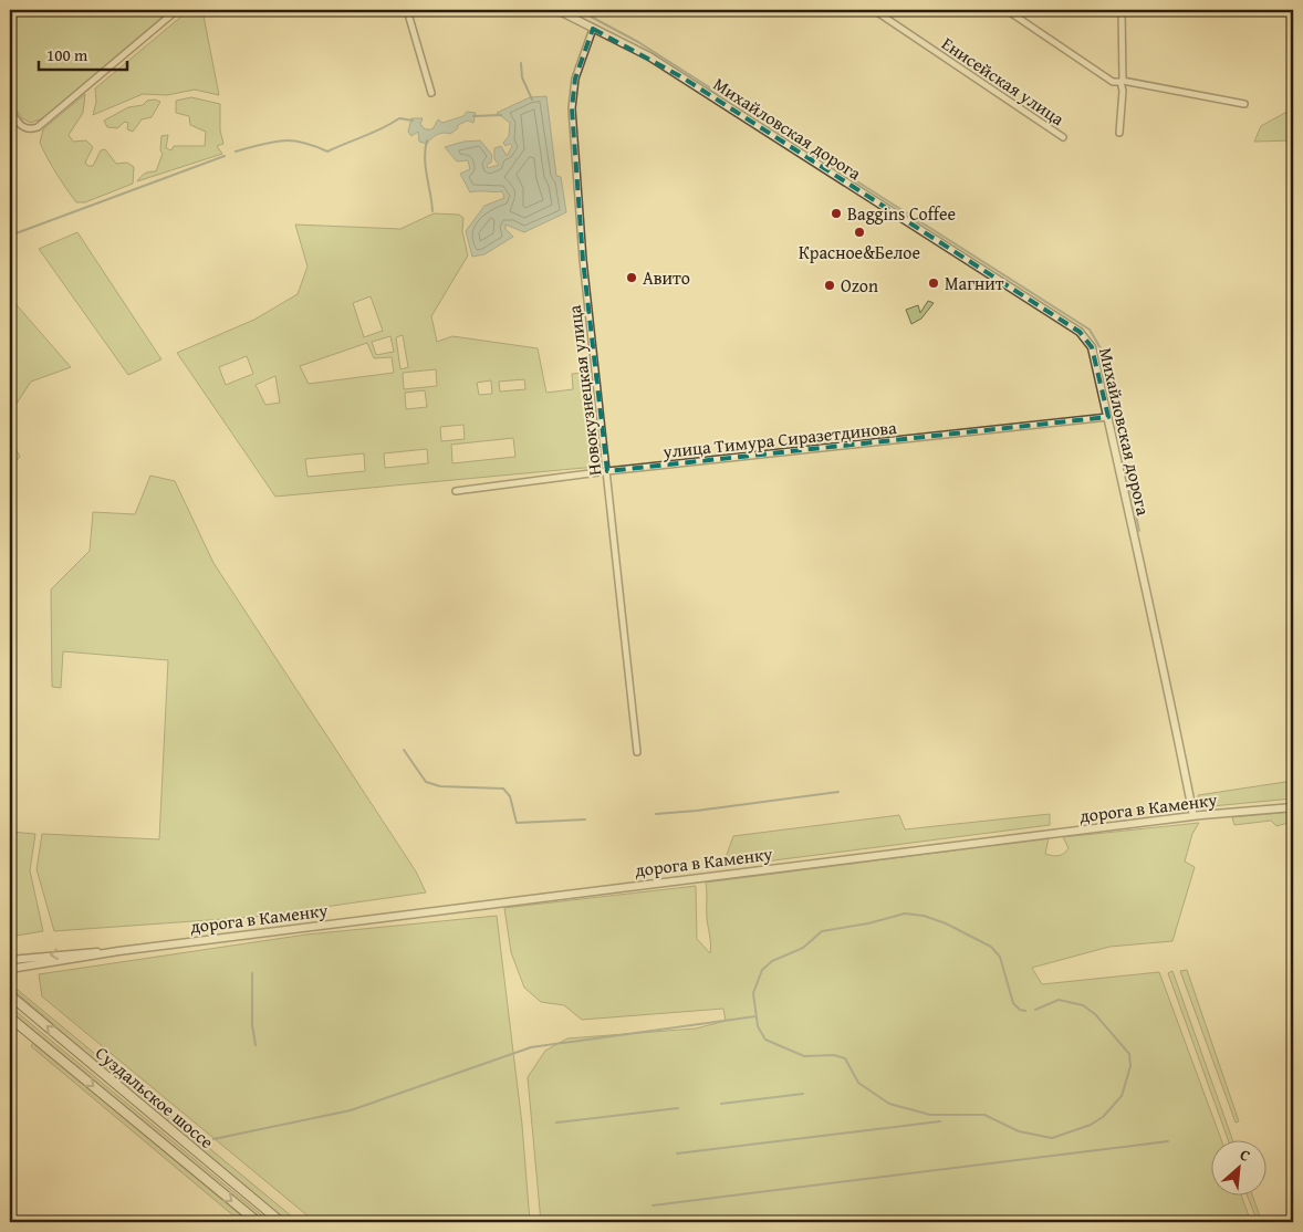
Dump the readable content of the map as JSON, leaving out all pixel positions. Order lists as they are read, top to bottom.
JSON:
{
  "streets": {
    "main road": ["Суздальское шоссе"],
    "street": [
      "Енисейская улица",
      "Михайловская дорога",
      "Новокузнецкая улица",
      "улица Тимура Сиразетдинова",
      "дорога в Каменку"
    ]
  },
  "crossings": [
    ["Михайловская дорога", "Новокузнецкая улица"],
    ["Михайловская дорога", "улица Тимура Сиразетдинова"],
    ["Михайловская дорога", "дорога в Каменку"],
    ["Новокузнецкая улица", "улица Тимура Сиразетдинова"]
  ],
  "places": [
    "Baggins Coffee",
    "Красное&Белое",
    "Авито",
    "Магнит",
    "Ozon"
  ],
  "scale_bar": "100 m",
  "north": "top right"
}
